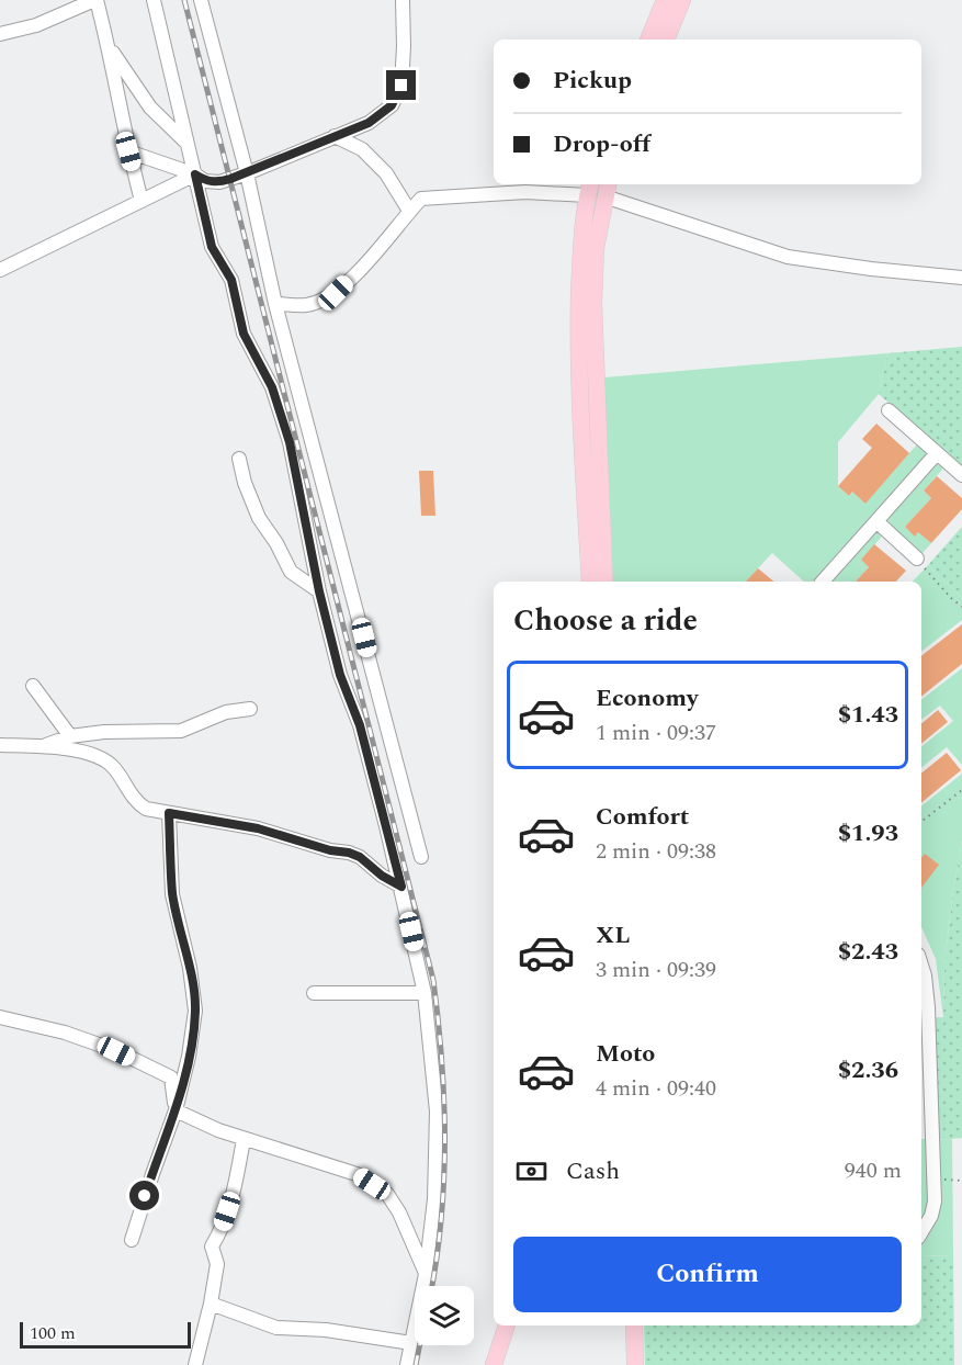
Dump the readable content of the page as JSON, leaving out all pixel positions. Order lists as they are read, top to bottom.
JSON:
{
  "scale_bar": "100 m",
  "page": {
    "banner": ["Pickup", "Drop-off"],
    "heading": "Choose a ride",
    "list": [
      {
        "name": "Economy",
        "note": "1 min · 09:37",
        "value": "$1.43"
      },
      {
        "name": "Comfort",
        "note": "2 min · 09:38",
        "value": "$1.93"
      },
      {
        "name": "XL",
        "note": "3 min · 09:39",
        "value": "$2.43"
      },
      {
        "name": "Moto",
        "note": "4 min · 09:40",
        "value": "$2.36"
      }
    ],
    "pay": ["Cash", "940 m"],
    "buttons": "Confirm",
    "scale": "100 m"
  }
}
